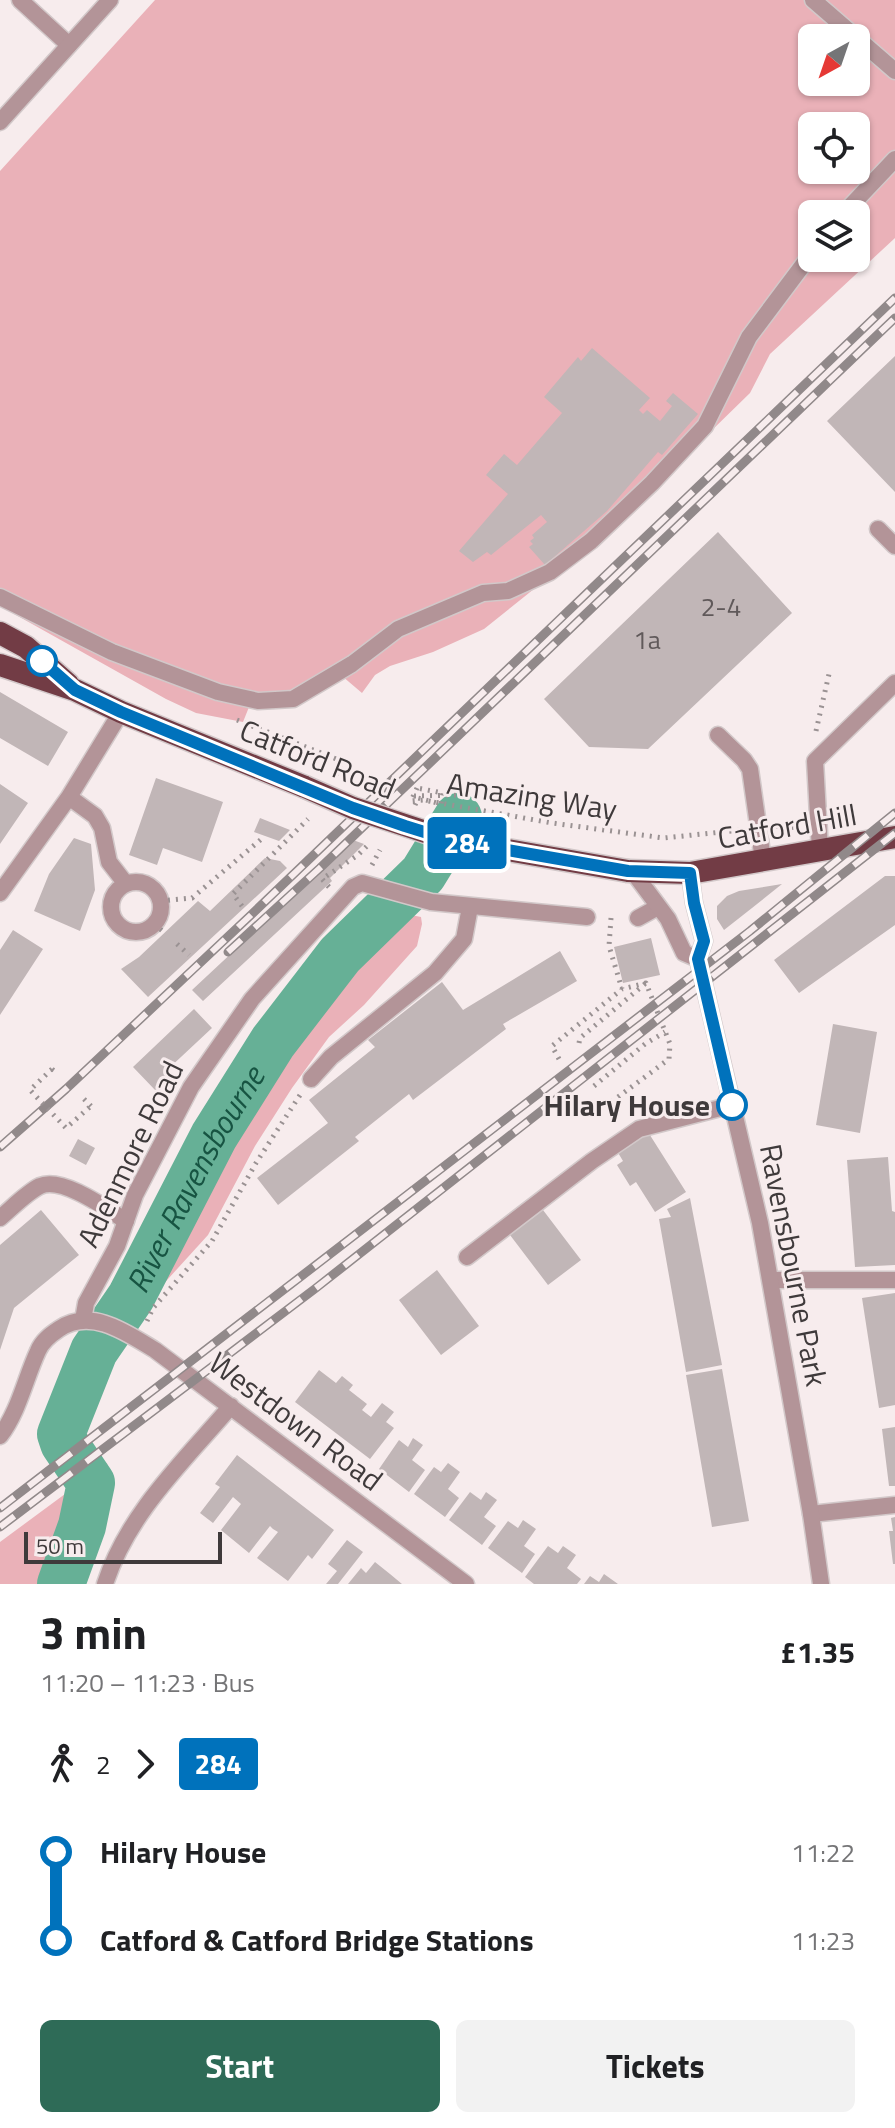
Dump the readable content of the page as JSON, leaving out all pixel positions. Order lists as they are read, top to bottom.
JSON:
{
  "streets": {
    "highway": ["Catford Road", "Catford Hill"],
    "street": ["Adenmore Road", "Ravensbourne Park", "Westdown Road"],
    "path": ["Amazing Way"]
  },
  "crossings": [
    ["Catford Road", "Catford Hill"],
    ["Catford Road", "Ravensbourne Park"],
    ["Catford Hill", "Ravensbourne Park"],
    ["Adenmore Road", "Westdown Road"]
  ],
  "water": ["River Ravensbourne"],
  "places": ["Hilary House"],
  "lines": ["bus line 284"],
  "house_numbers": ["2-4", "1a"],
  "scale_bar": "50 m",
  "north": "bottom left",
  "page": {
    "on_map": "284",
    "scale": "50 m",
    "heading": ["3 min", "11:20 – 11:23 · Bus", "£1.35"],
    "legs": ["2", "284"],
    "list": [
      {
        "name": "Hilary House",
        "value": "11:22"
      },
      {
        "name": "Catford & Catford Bridge Stations",
        "value": "11:23"
      }
    ],
    "buttons": ["Start", "Tickets"]
  }
}
